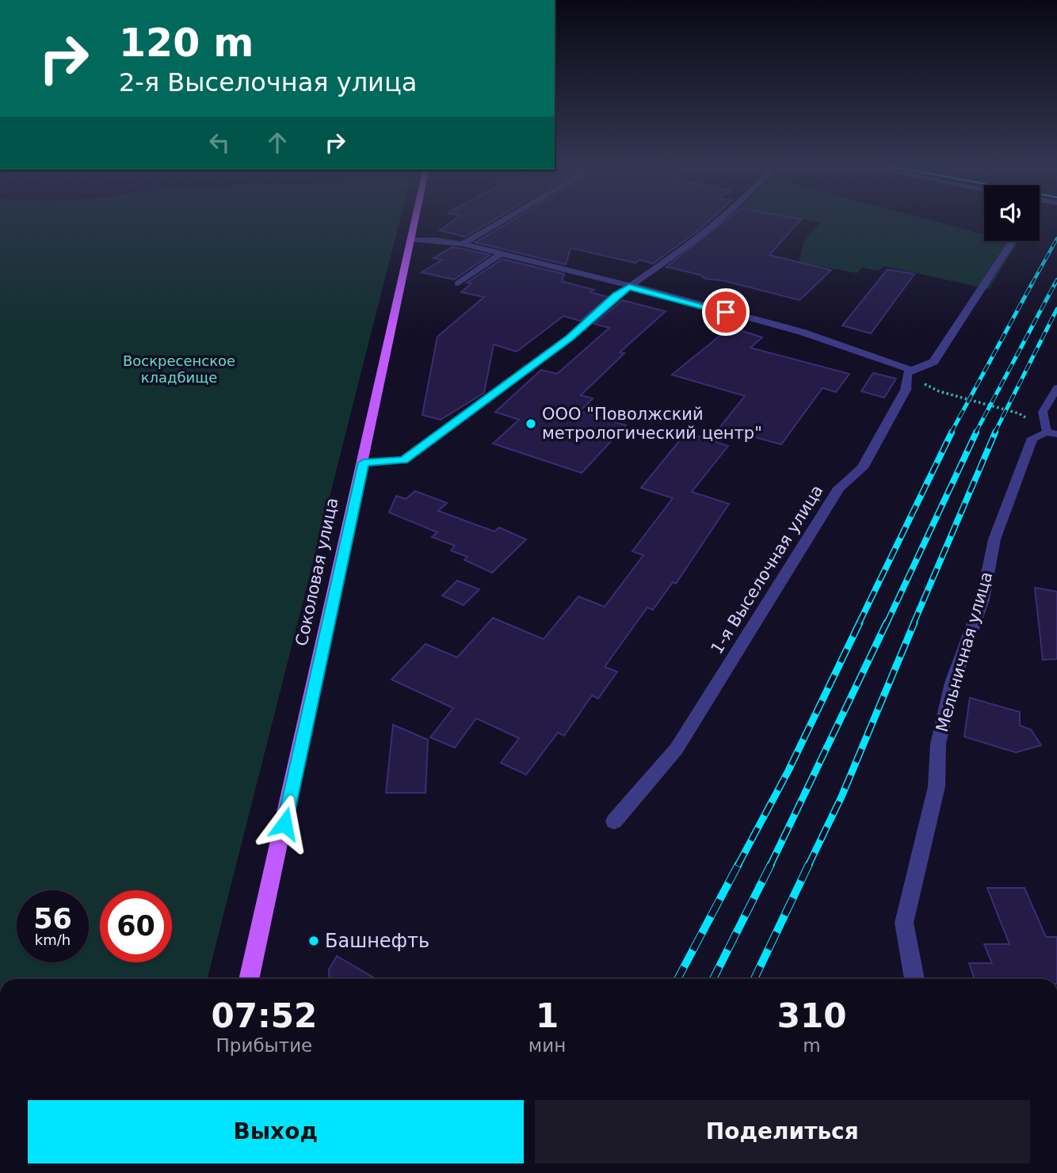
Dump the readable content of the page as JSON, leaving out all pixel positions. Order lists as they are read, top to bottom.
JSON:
{
  "streets": {
    "main road": ["Соколовая улица"],
    "street": ["1-я Выселочная улица", "Мельничная улица"]
  },
  "parks": ["Воскресенское кладбище"],
  "places": ["ООО \"Поволжский метрологический центр\"", "Башнефть"],
  "page": {
    "turn": ["120 m", "2-я Выселочная улица"],
    "speed": "56 km/h",
    "limit": "60",
    "eta": [
      "07:52",
      "Прибытие",
      "1",
      "мин",
      "310",
      "m"
    ],
    "buttons": ["Выход", "Поделиться"]
  }
}
